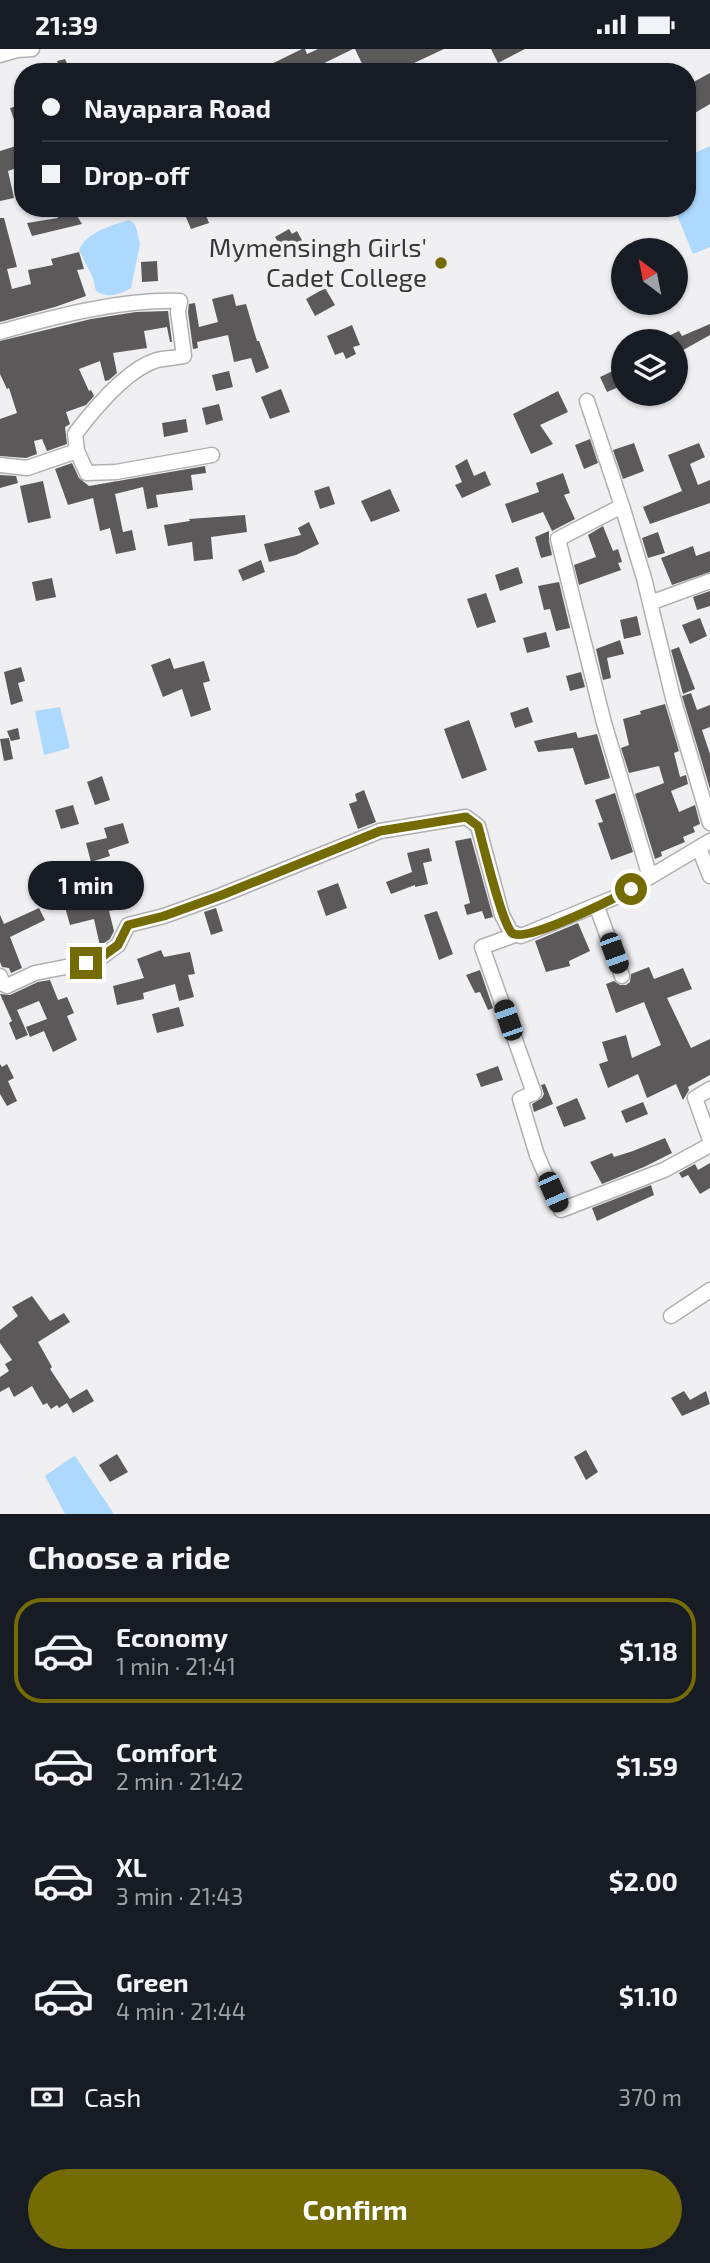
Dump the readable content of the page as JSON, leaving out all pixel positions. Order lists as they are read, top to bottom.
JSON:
{
  "places": ["Mymensingh Girls' Cadet College"],
  "north": "top left",
  "page": {
    "status": "21:39",
    "banner": ["Nayapara Road", "Drop-off"],
    "bubble": "1 min",
    "heading": "Choose a ride",
    "list": [
      {
        "name": "Economy",
        "note": "1 min · 21:41",
        "value": "$1.18"
      },
      {
        "name": "Comfort",
        "note": "2 min · 21:42",
        "value": "$1.59"
      },
      {
        "name": "XL",
        "note": "3 min · 21:43",
        "value": "$2.00"
      },
      {
        "name": "Green",
        "note": "4 min · 21:44",
        "value": "$1.10"
      }
    ],
    "pay": ["Cash", "370 m"],
    "buttons": "Confirm"
  }
}
